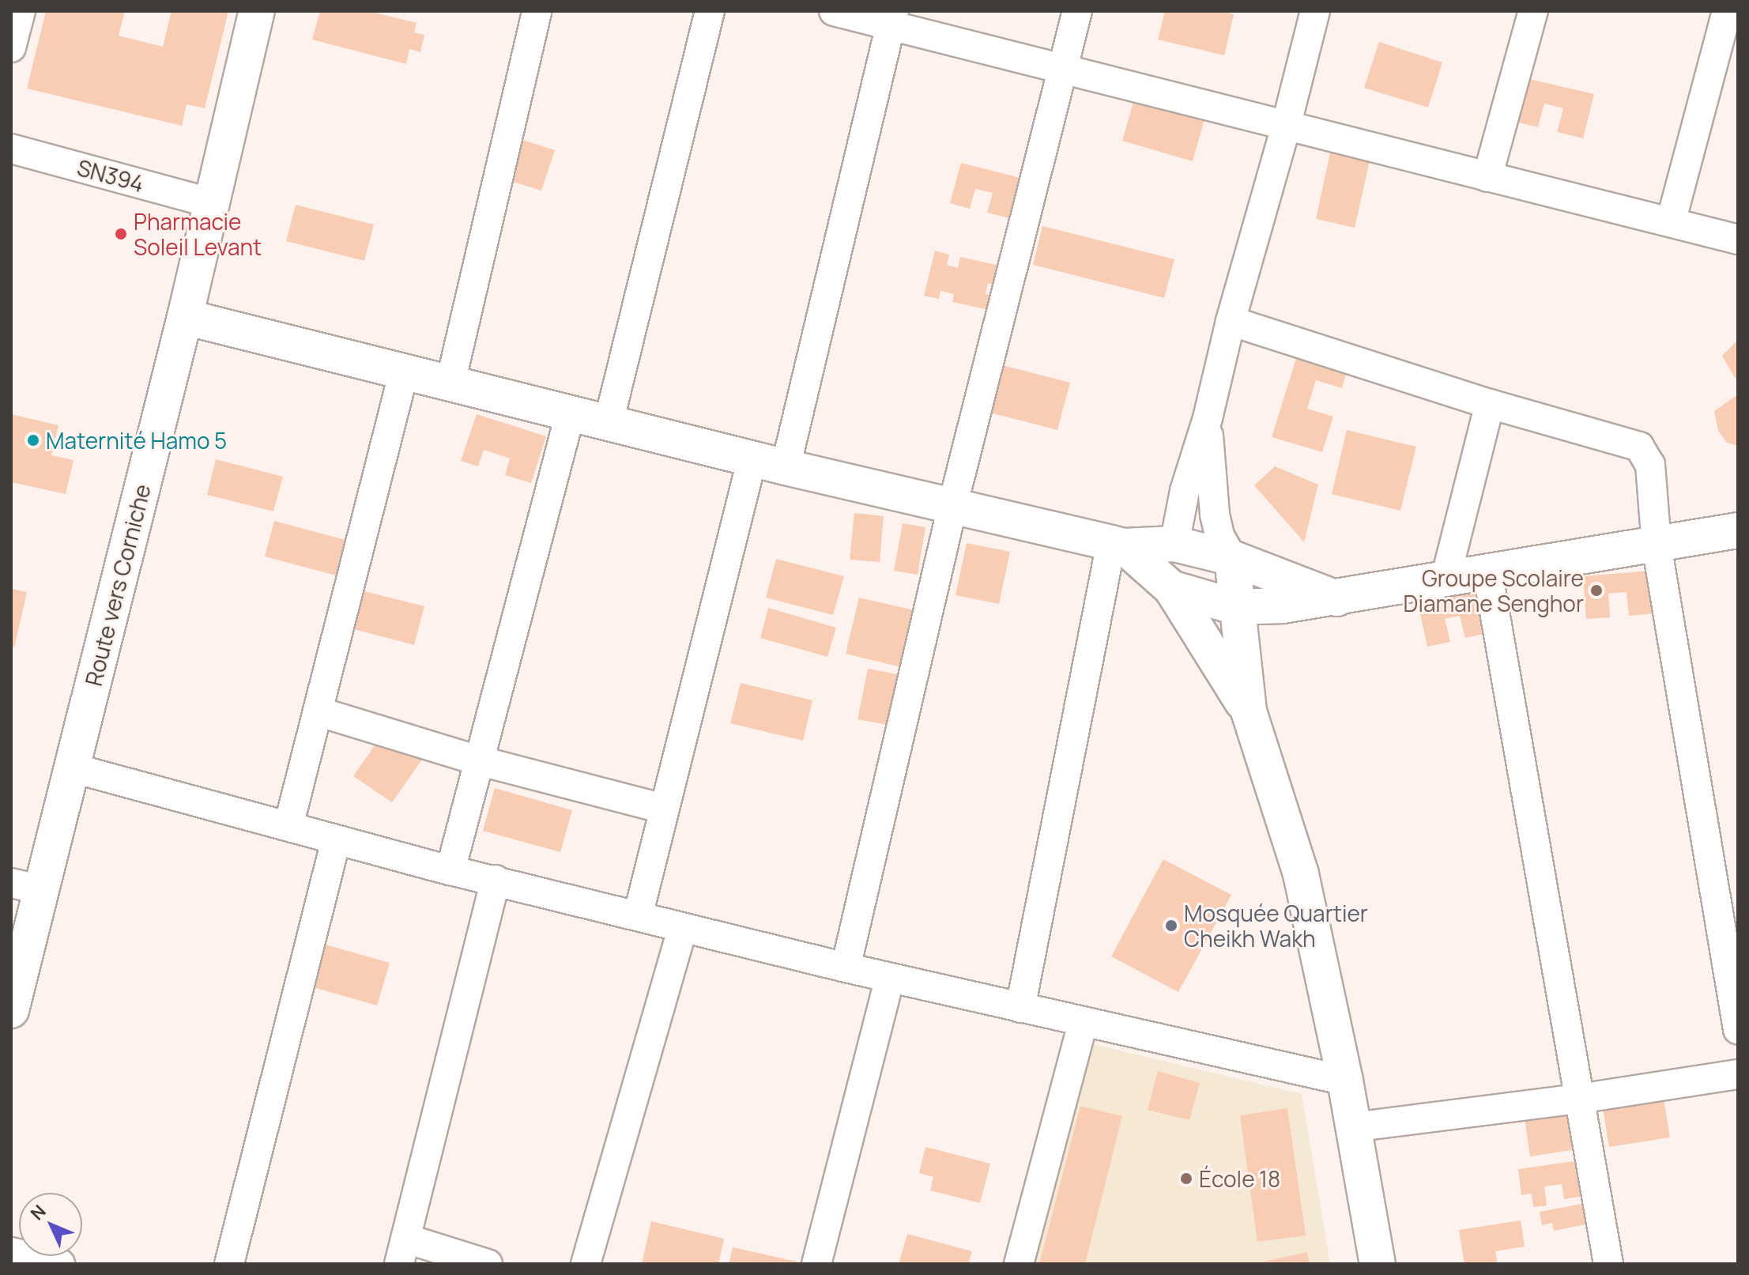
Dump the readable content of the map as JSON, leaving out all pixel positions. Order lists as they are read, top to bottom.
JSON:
{
  "streets": {
    "street": ["SN394", "Route vers Corniche"]
  },
  "crossings": [
    ["SN394", "Route vers Corniche"]
  ],
  "places": [
    "Pharmacie Soleil Levant",
    "Maternité Hamo 5",
    "Groupe Scolaire Diamane Senghor",
    "Mosquée Quartier Cheikh Wakh",
    "École 18"
  ],
  "north": "top left"
}
